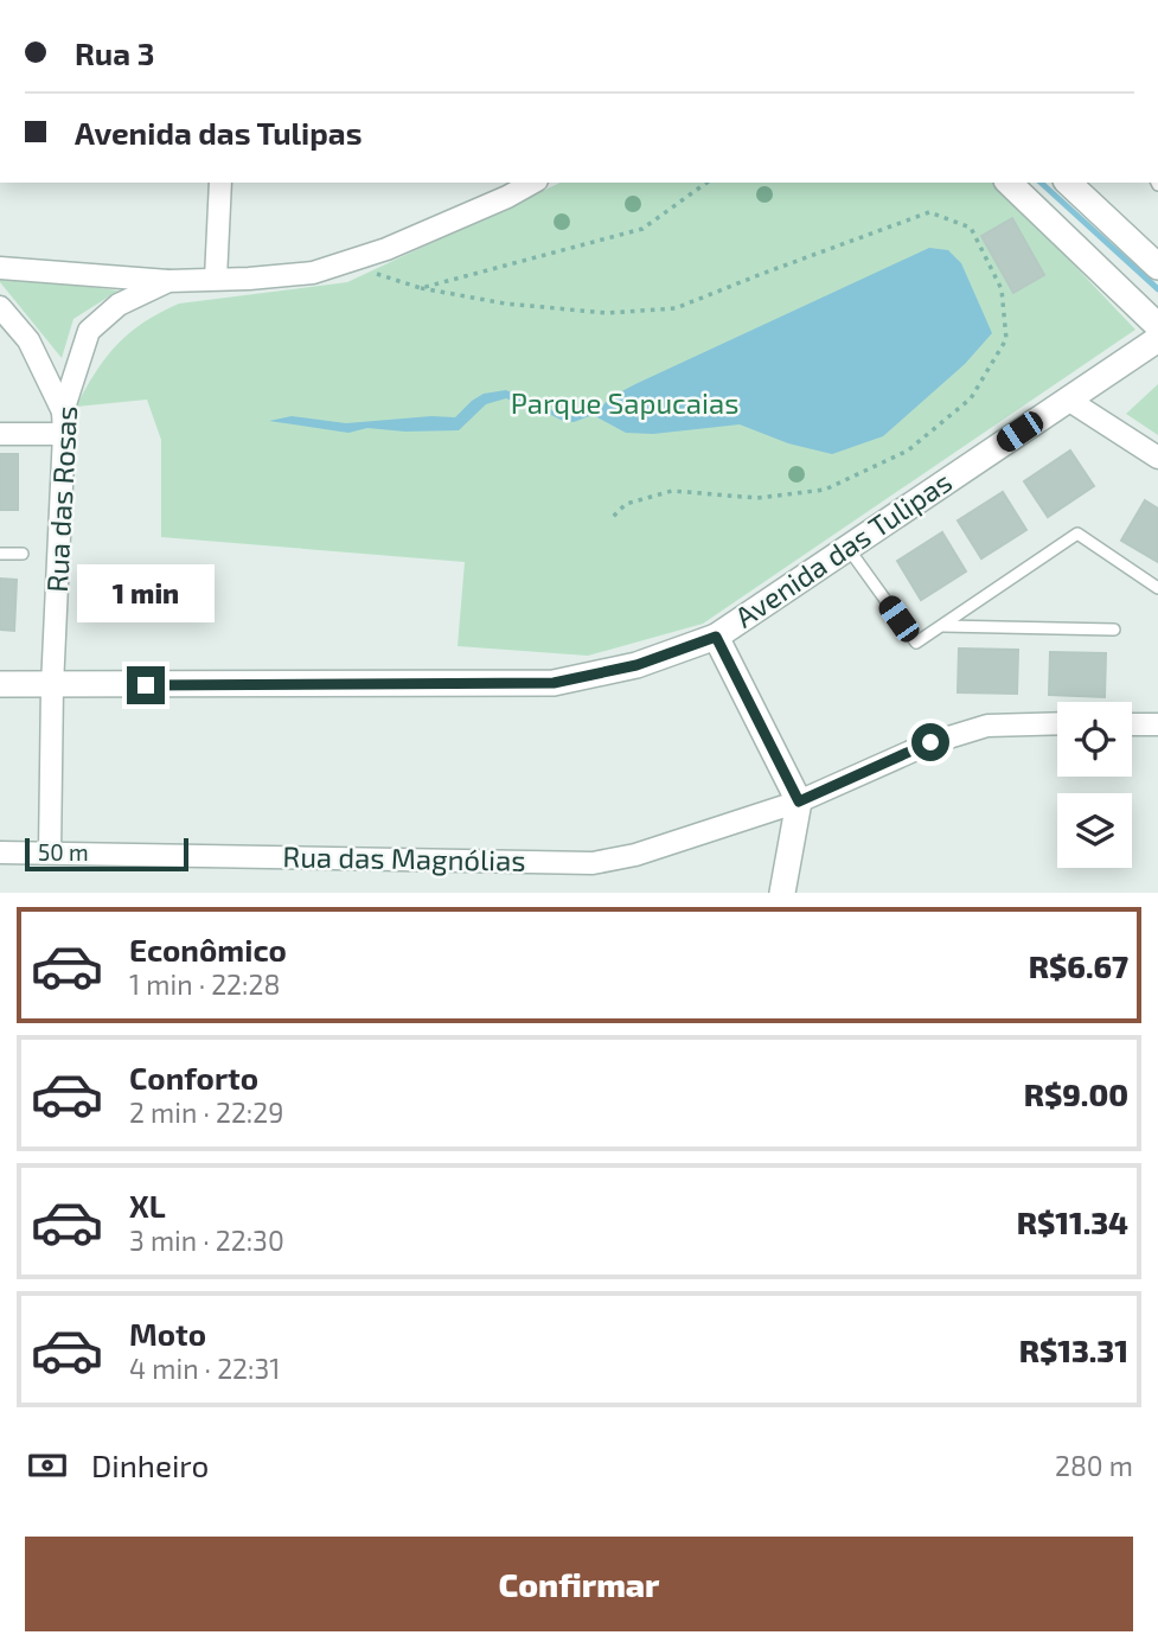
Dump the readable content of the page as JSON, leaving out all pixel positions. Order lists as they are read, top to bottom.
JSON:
{
  "streets": {
    "street": ["Rua das Rosas", "Avenida das Tulipas", "Rua das Magnólias"]
  },
  "crossings": [
    ["Rua das Rosas", "Avenida das Tulipas"],
    ["Rua das Rosas", "Rua das Magnólias"]
  ],
  "parks": ["Parque Sapucaias"],
  "scale_bar": "50 m",
  "page": {
    "banner": ["Rua 3", "Avenida das Tulipas"],
    "bubble": "1 min",
    "scale": "50 m",
    "list": [
      {
        "name": "Econômico",
        "note": "1 min · 22:28",
        "value": "R$6.67"
      },
      {
        "name": "Conforto",
        "note": "2 min · 22:29",
        "value": "R$9.00"
      },
      {
        "name": "XL",
        "note": "3 min · 22:30",
        "value": "R$11.34"
      },
      {
        "name": "Moto",
        "note": "4 min · 22:31",
        "value": "R$13.31"
      }
    ],
    "pay": ["Dinheiro", "280 m"],
    "buttons": "Confirmar"
  }
}
